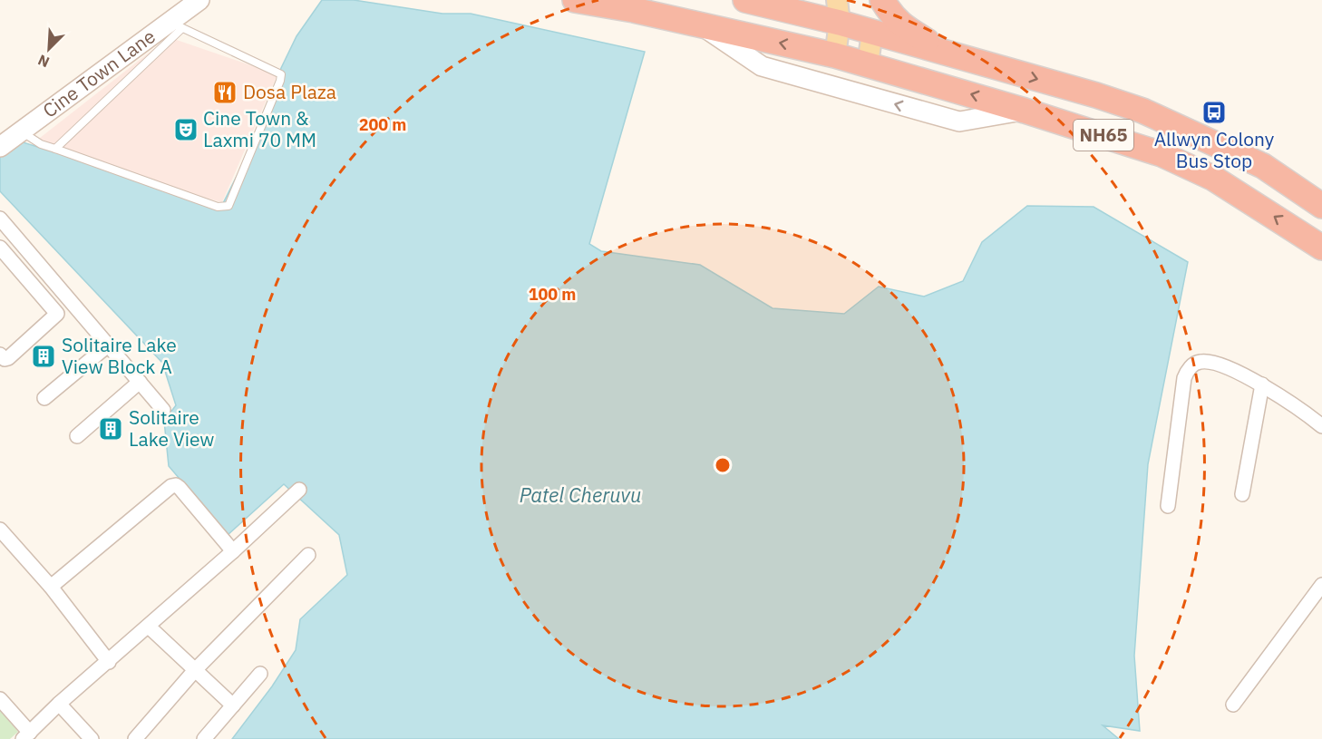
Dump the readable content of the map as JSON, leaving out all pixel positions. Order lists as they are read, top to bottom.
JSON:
{
  "streets": {
    "highway": ["NH65"],
    "street": ["Cine Town Lane"]
  },
  "water": ["Patel Cheruvu"],
  "places": {
    "restaurant": ["Dosa Plaza"],
    "bus stop": ["Allwyn Colony Bus Stop"],
    "theatre": ["Cine Town & Laxmi 70 MM"],
    "building": ["Solitaire Lake View Block A", "Solitaire Lake View"]
  },
  "north": "bottom left",
  "rings": ["200 m", "100 m"]
}
